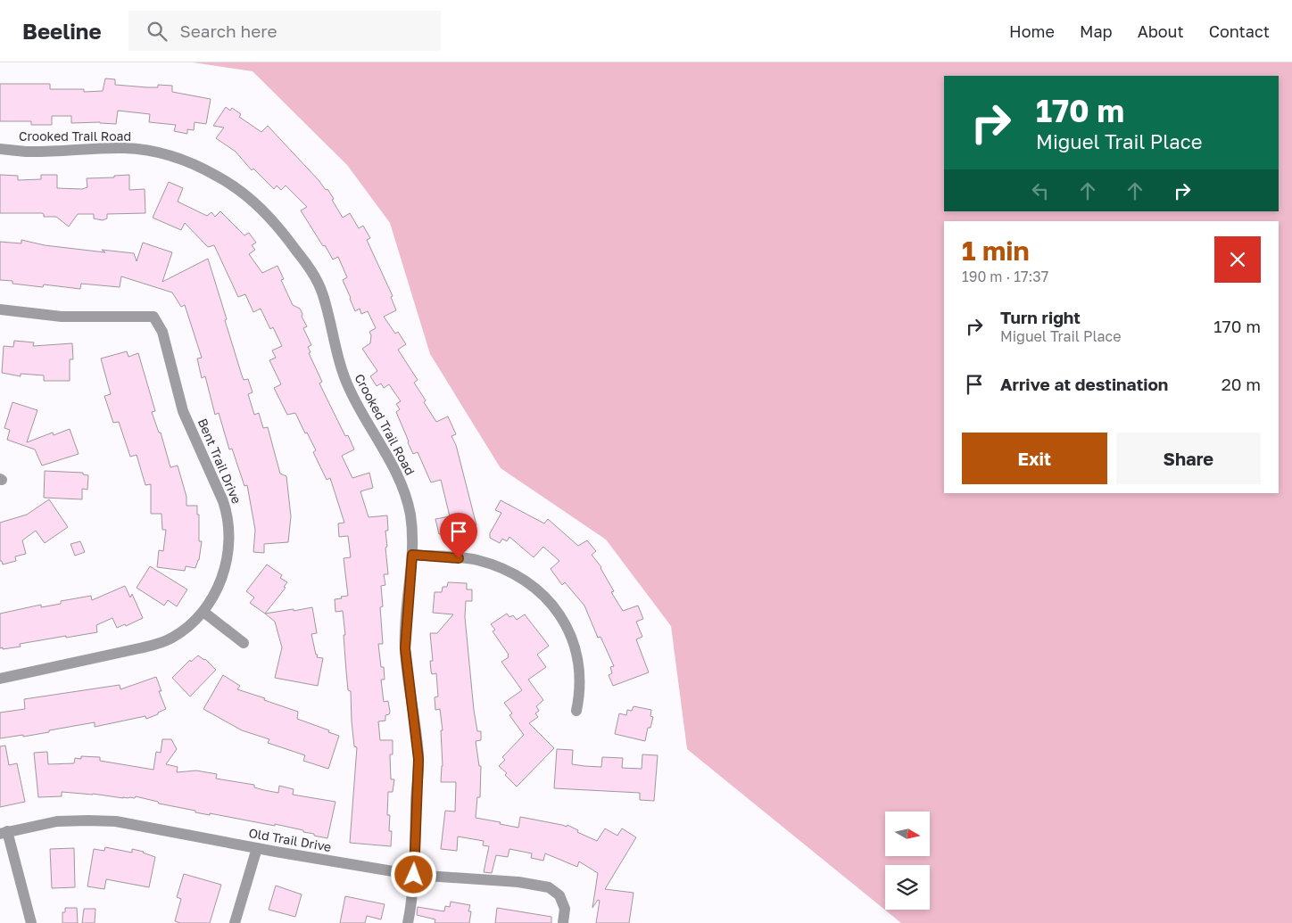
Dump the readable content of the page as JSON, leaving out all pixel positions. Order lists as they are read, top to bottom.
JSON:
{
  "streets": {
    "street": ["Crooked Trail Road", "Bent Trail Drive", "Old Trail Drive"]
  },
  "crossings": [
    ["Crooked Trail Road", "Old Trail Drive"]
  ],
  "north": "right",
  "page": {
    "header": "Beeline",
    "search": "Search here",
    "nav": [
      "Home",
      "Map",
      "About",
      "Contact"
    ],
    "turn": ["170 m", "Miguel Trail Place"],
    "heading": ["1 min", "190 m · 17:37"],
    "list": [
      {
        "name": "Turn right",
        "note": "Miguel Trail Place",
        "value": "170 m"
      },
      {
        "name": "Arrive at destination",
        "value": "20 m"
      }
    ],
    "buttons": ["Exit", "Share"]
  }
}
